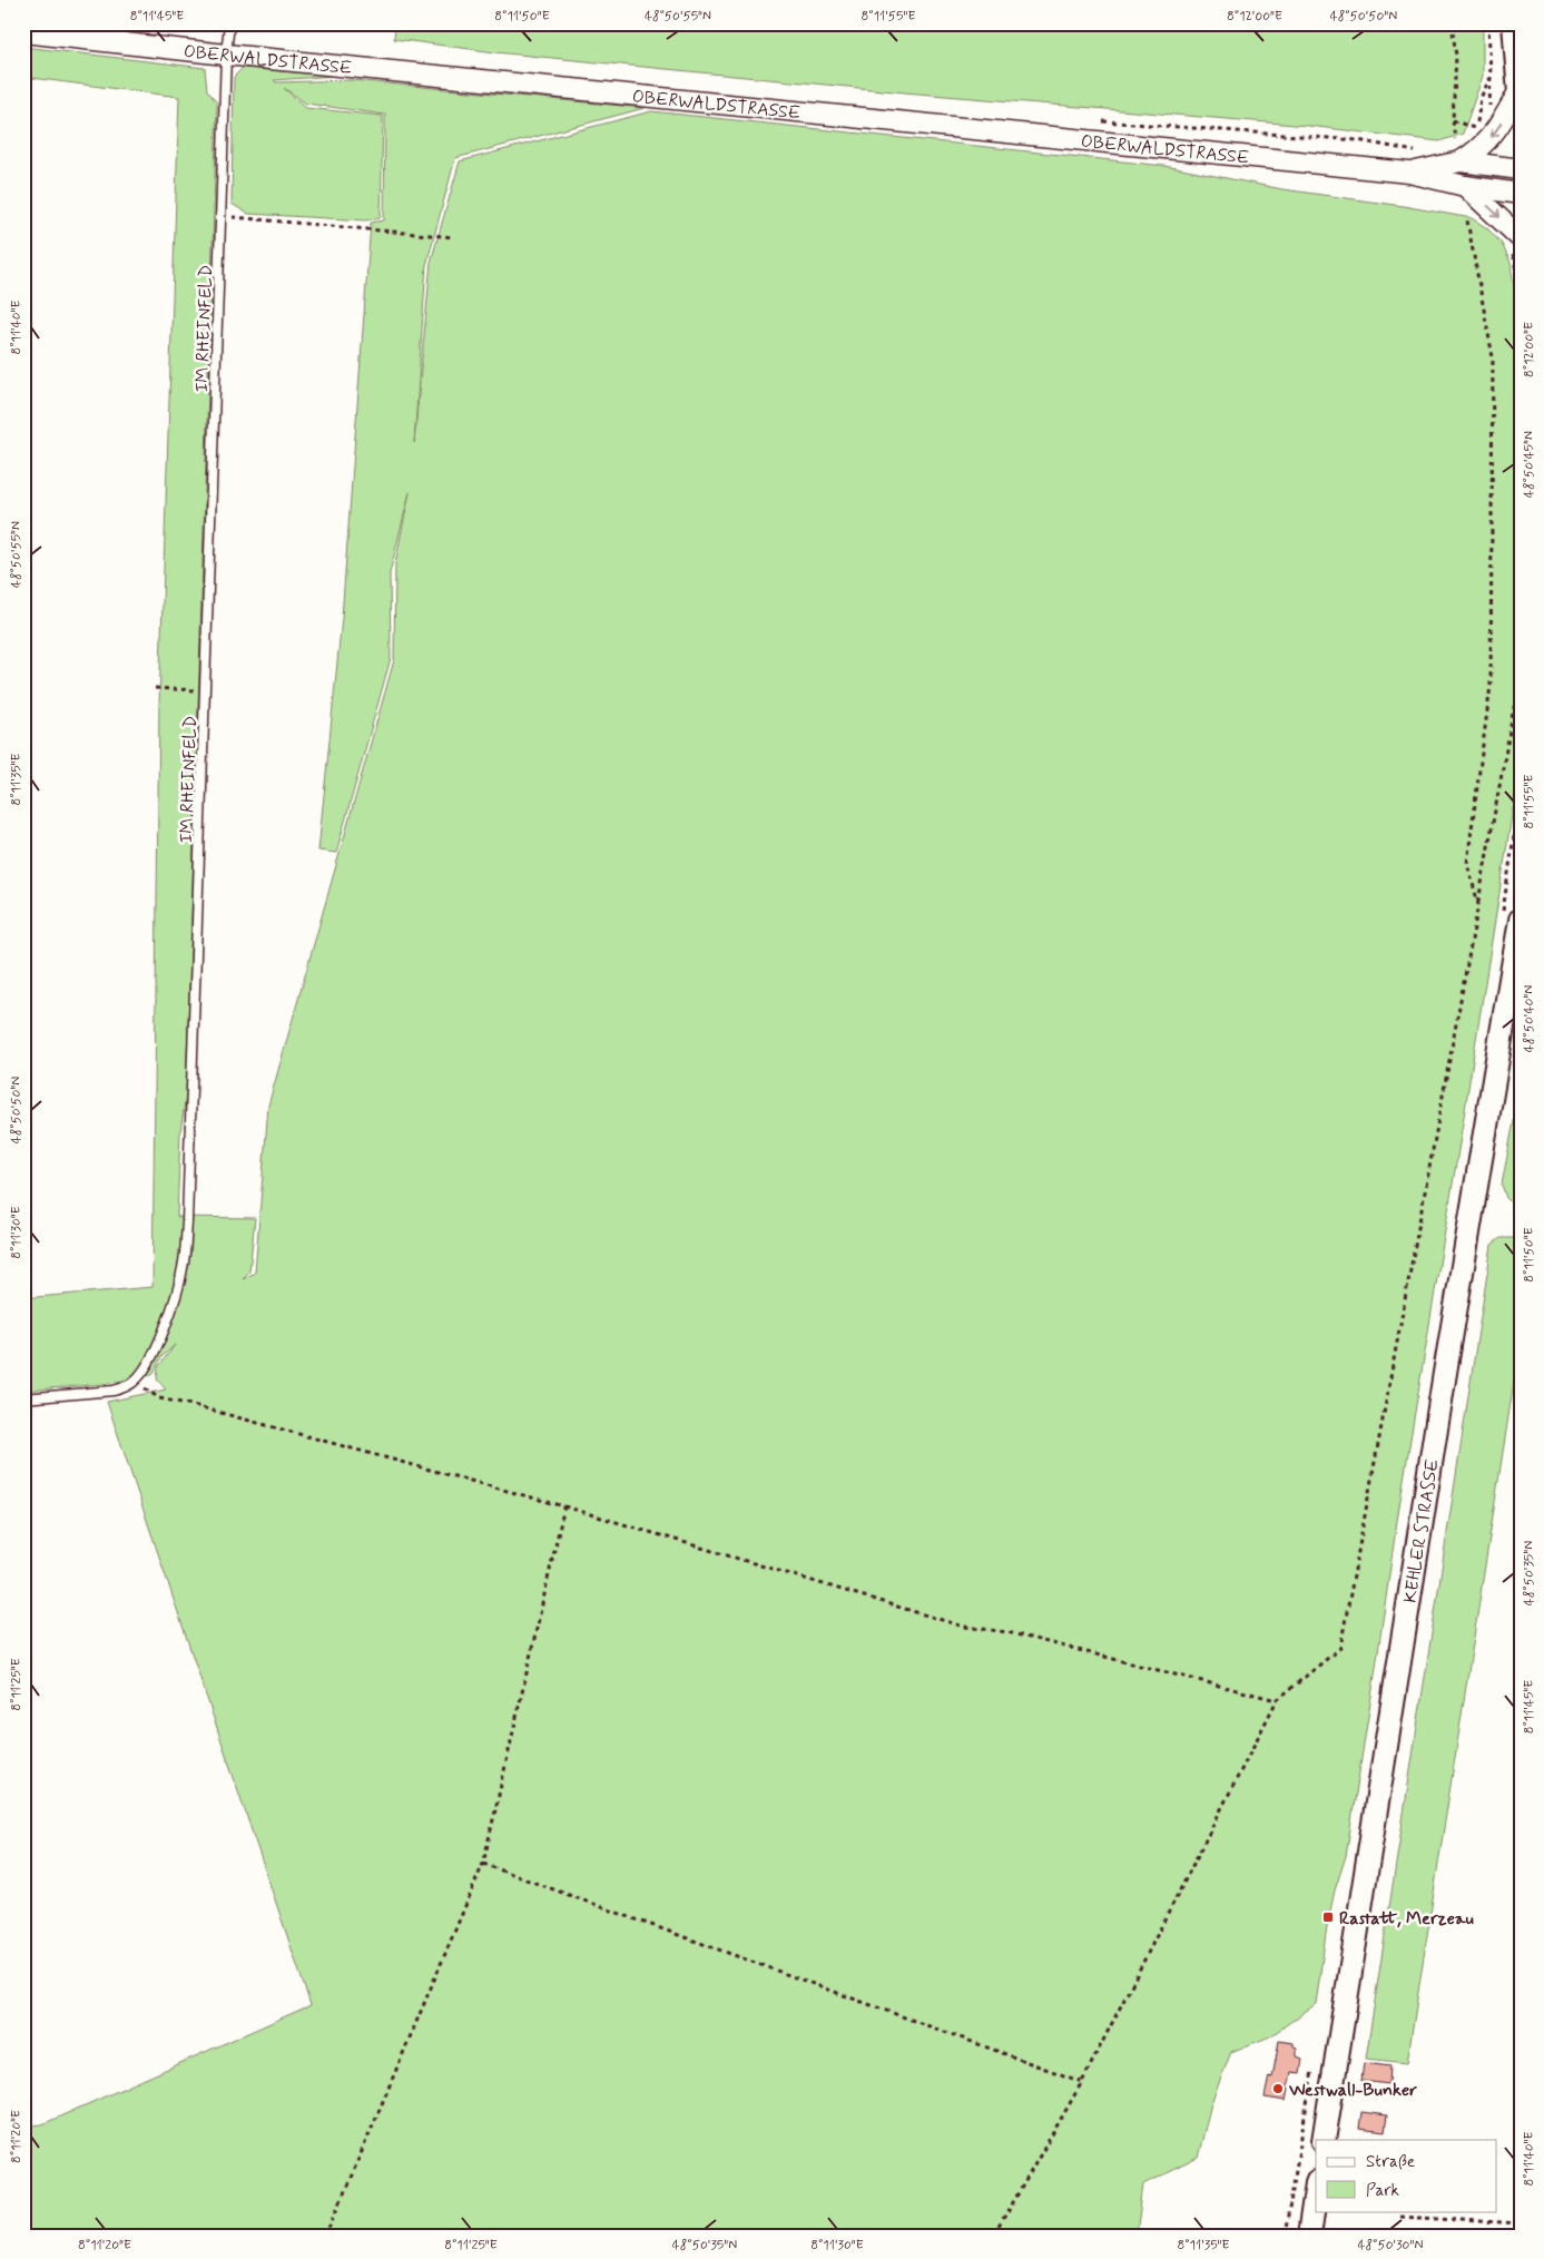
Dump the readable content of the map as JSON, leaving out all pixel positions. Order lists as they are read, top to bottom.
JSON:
{
  "streets": {
    "main road": ["KEHLER STRASSE"],
    "street": ["OBERWALDSTRASSE"],
    "lane": ["IM RHEINFELD"]
  },
  "crossings": [
    ["OBERWALDSTRASSE", "IM RHEINFELD"]
  ],
  "places": {
    "transit": ["Rastatt, Merzeau"],
    "other": ["Westwall-Bunker"]
  },
  "legend": ["Straße", "Park"],
  "coordinates": [
    "8°11'45\"E",
    "8°11'50\"E",
    "48°50'55\"N",
    "8°11'55\"E",
    "8°12'00\"E",
    "48°50'50\"N",
    "8°11'40\"E",
    "48°50'45\"N",
    "8°11'35\"E",
    "48°50'40\"N",
    "8°11'30\"E",
    "48°50'35\"N",
    "8°11'25\"E",
    "8°11'20\"E",
    "48°50'30\"N"
  ]
}
